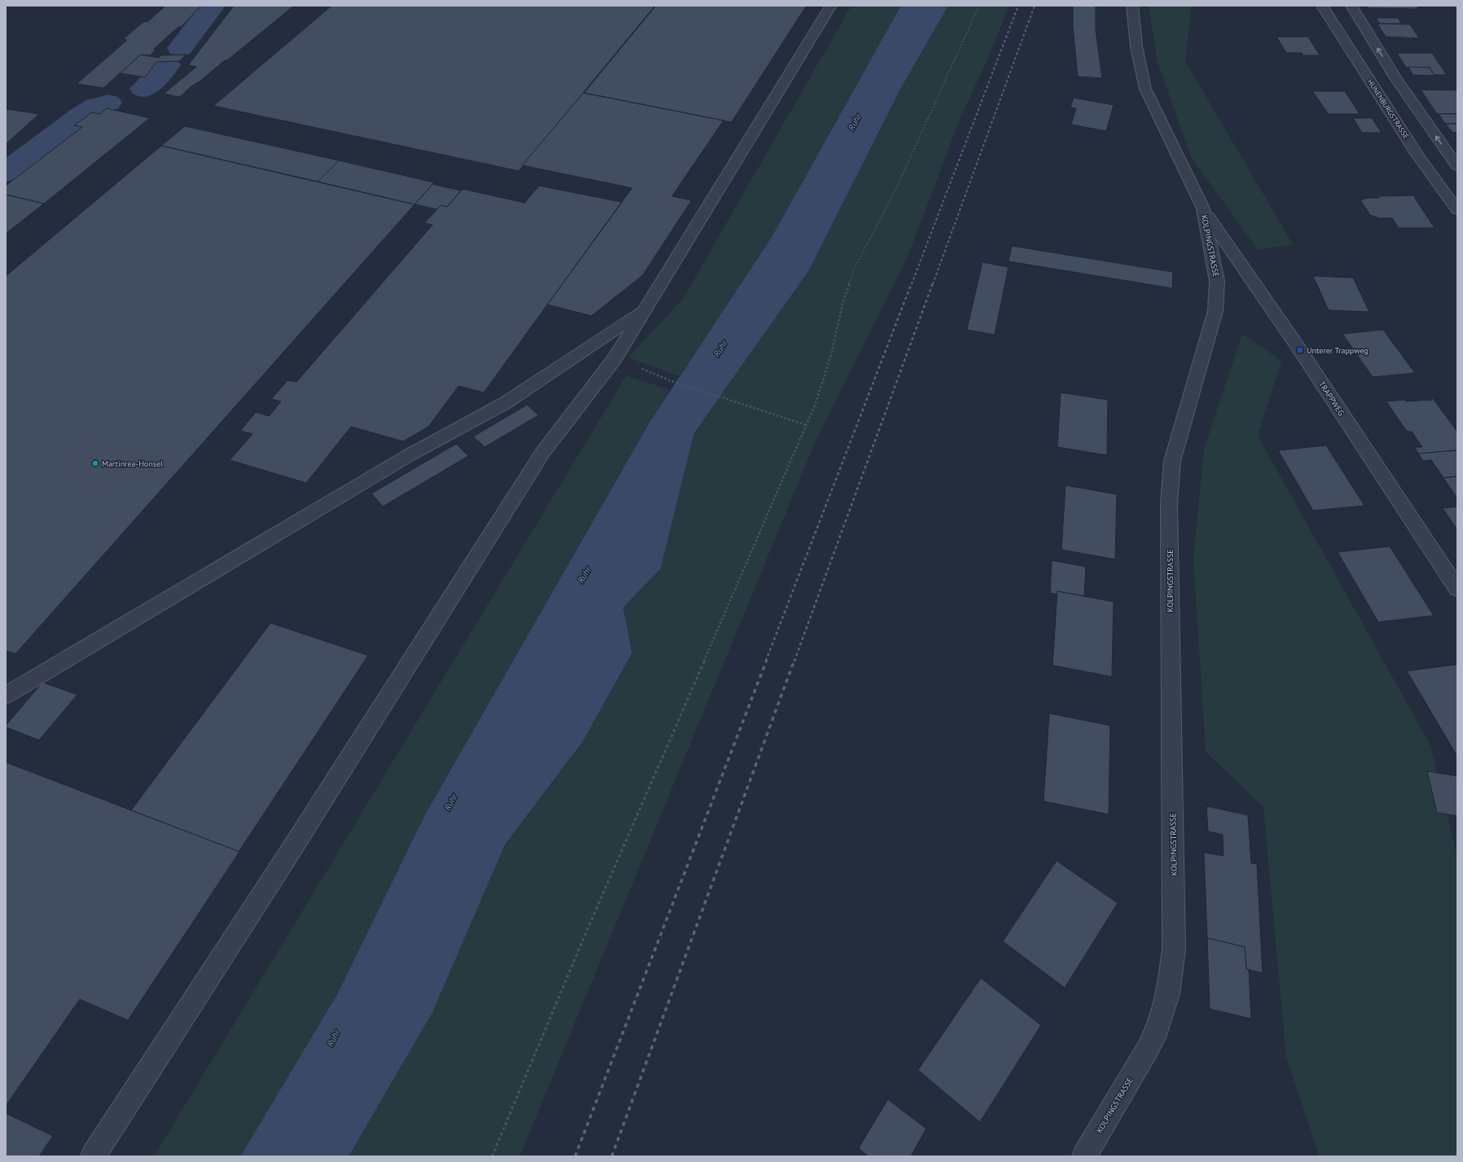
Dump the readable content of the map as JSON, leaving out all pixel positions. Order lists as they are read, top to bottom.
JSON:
{
  "streets": {
    "street": ["HÜNENBURGSTRASSE", "KOLPINGSTRASSE", "TRAPPWEG"]
  },
  "crossings": [
    ["KOLPINGSTRASSE", "TRAPPWEG"]
  ],
  "water": ["Ruhr"],
  "places": {
    "transit": ["Unterer Trappweg"],
    "other": ["Martinrea-Honsel"]
  }
}
